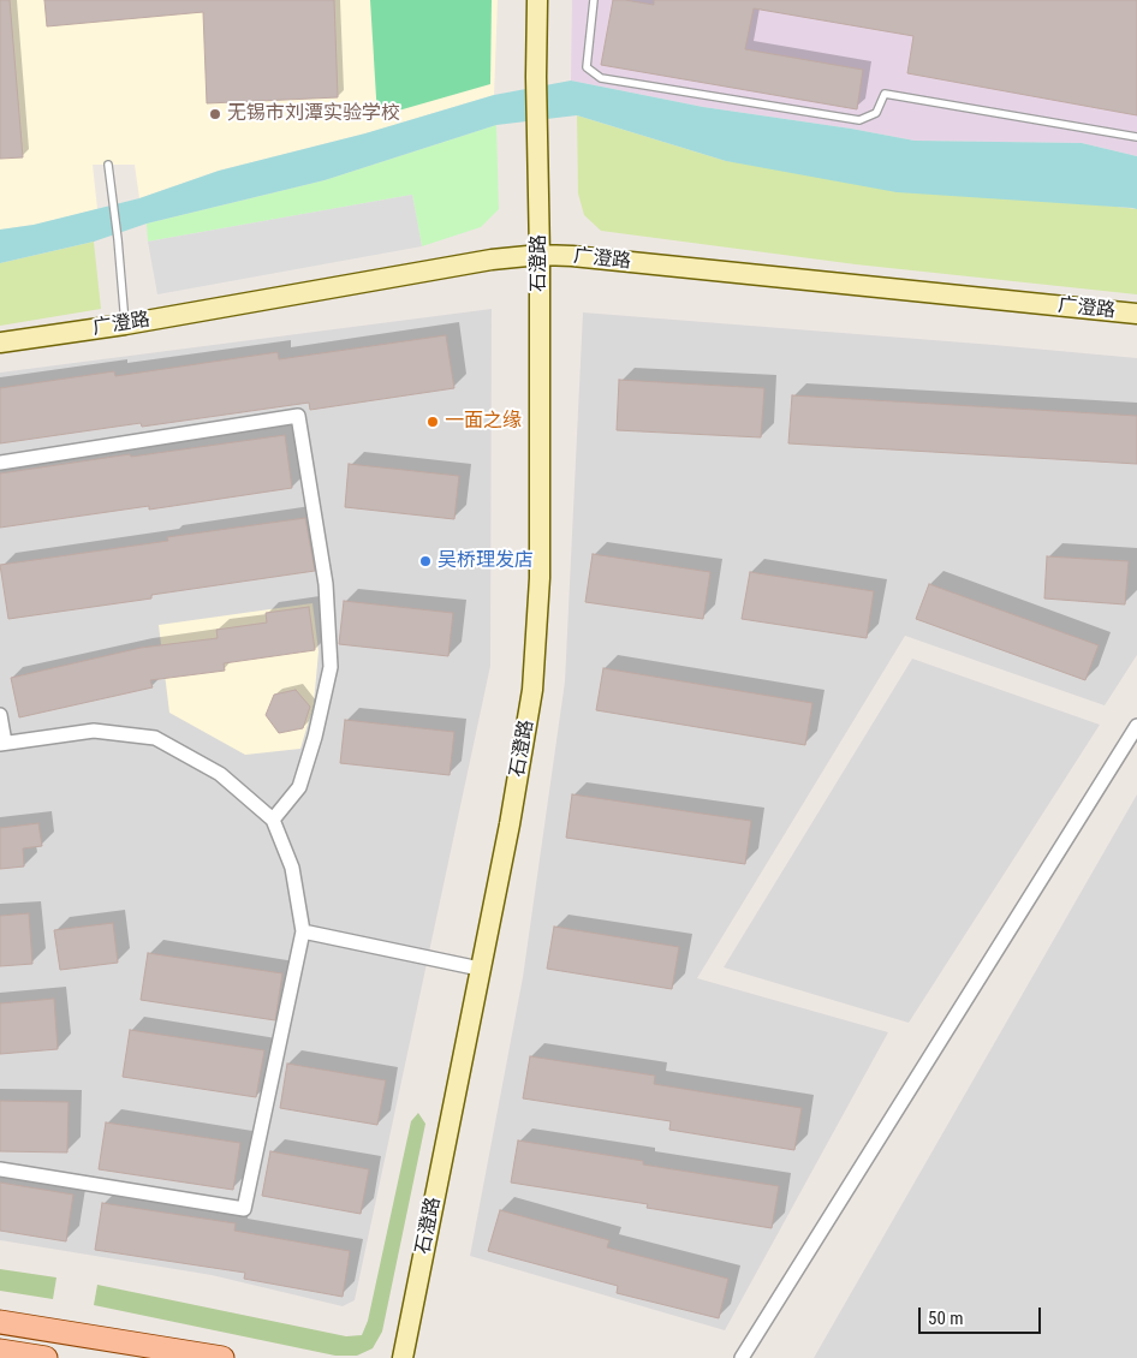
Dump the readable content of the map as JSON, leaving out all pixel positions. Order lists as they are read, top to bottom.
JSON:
{
  "streets": {
    "street": ["广澄路", "石澄路"]
  },
  "crossings": [
    ["广澄路", "石澄路"]
  ],
  "places": ["无锡市刘潭实验学校", "一面之缘", "吴桥理发店"],
  "scale_bar": "50 m"
}
